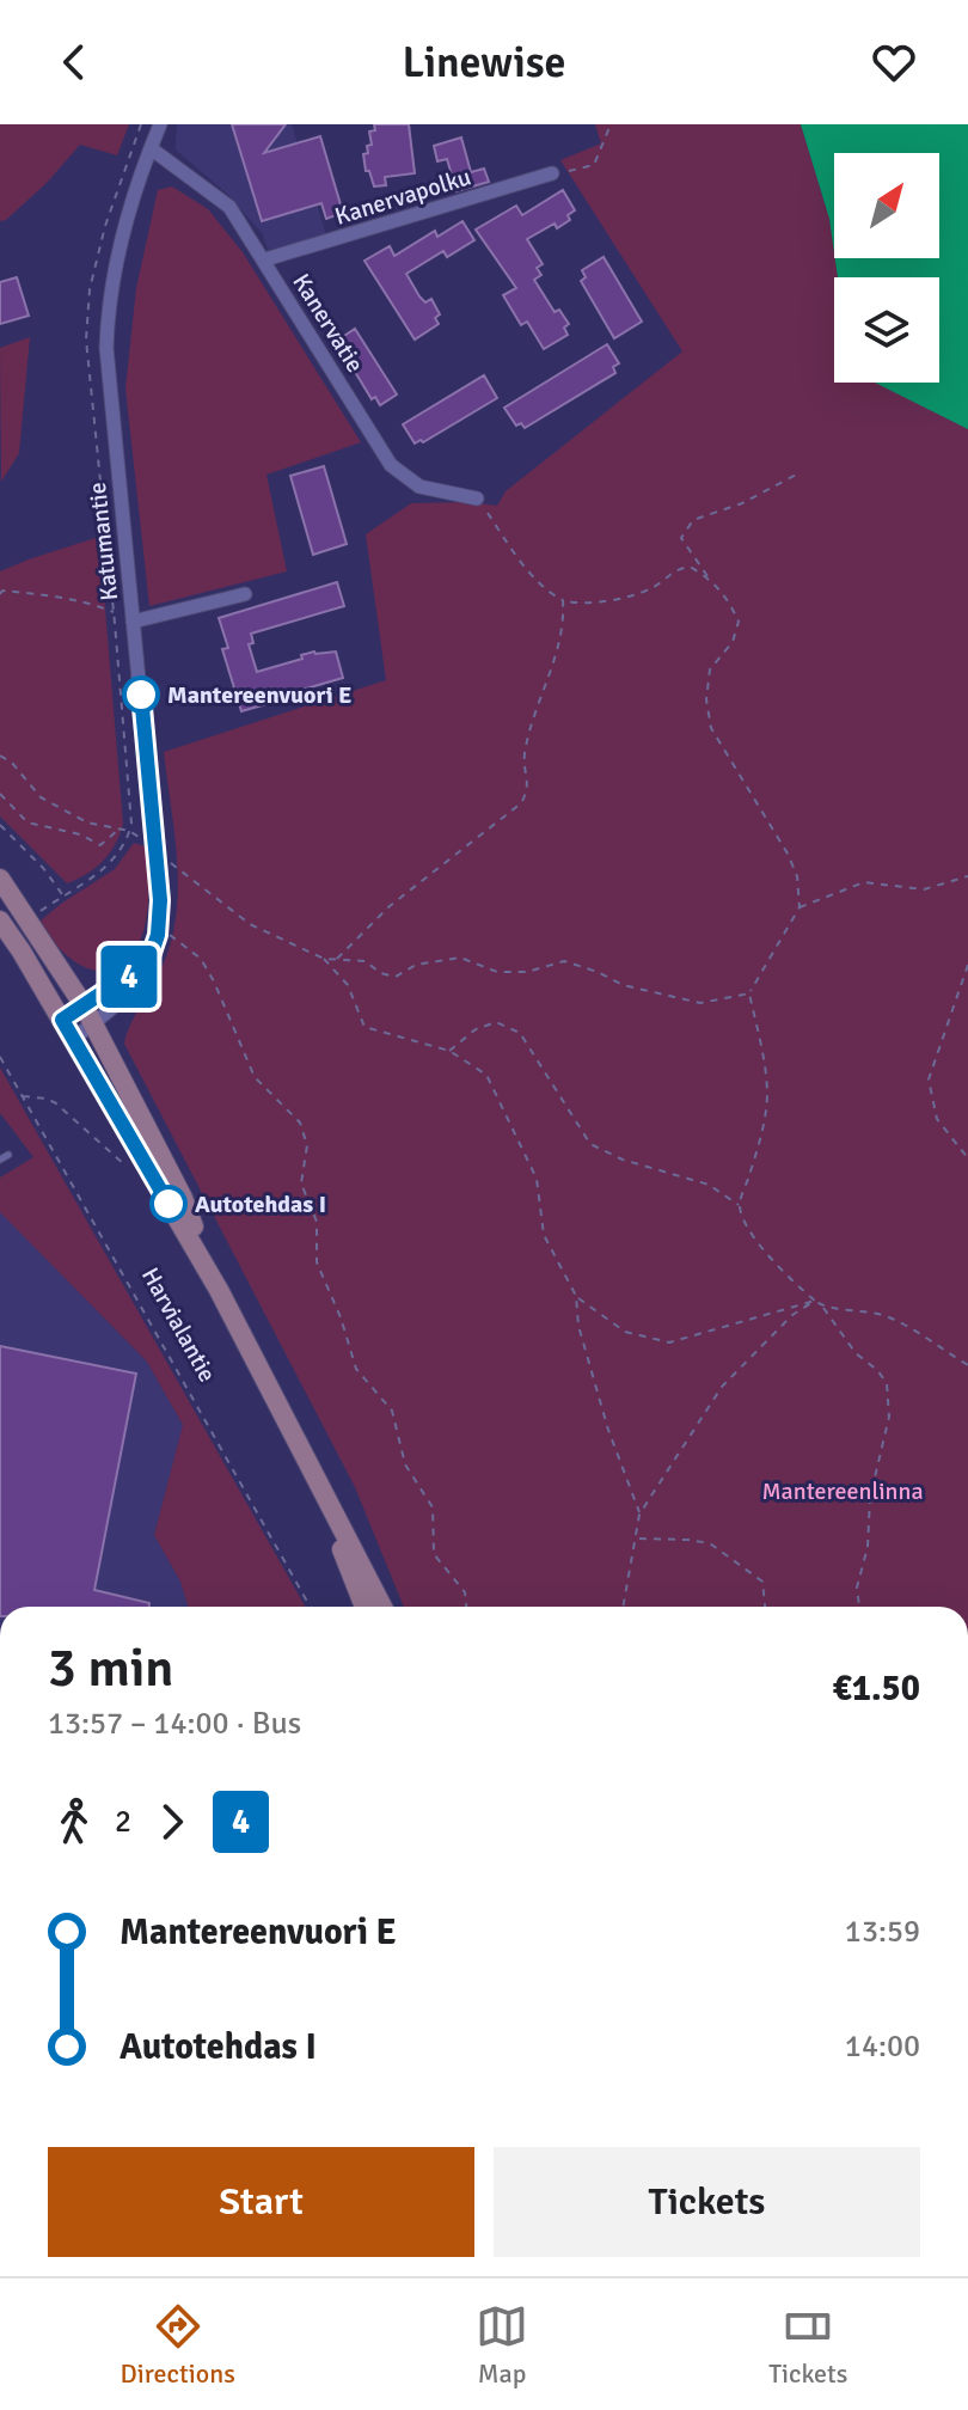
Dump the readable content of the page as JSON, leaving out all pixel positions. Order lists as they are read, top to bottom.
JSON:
{
  "streets": {
    "main road": ["Harvialantie"],
    "street": ["Kanervapolku", "Kanervatie", "Katumantie"]
  },
  "crossings": [
    ["Kanervapolku", "Kanervatie"],
    ["Kanervatie", "Katumantie"],
    ["Katumantie", "Harvialantie"]
  ],
  "parks": ["Mantereenlinna"],
  "places": ["Mantereenvuori E", "Autotehdas I"],
  "lines": ["bus line 4"],
  "north": "top right",
  "page": {
    "header": "Linewise",
    "on_map": "4",
    "heading": ["3 min", "13:57 – 14:00 · Bus", "€1.50"],
    "legs": ["2", "4"],
    "list": [
      {
        "name": "Mantereenvuori E",
        "value": "13:59"
      },
      {
        "name": "Autotehdas I",
        "value": "14:00"
      }
    ],
    "buttons": ["Start", "Tickets"],
    "tabs": ["Directions", "Map", "Tickets"]
  }
}
